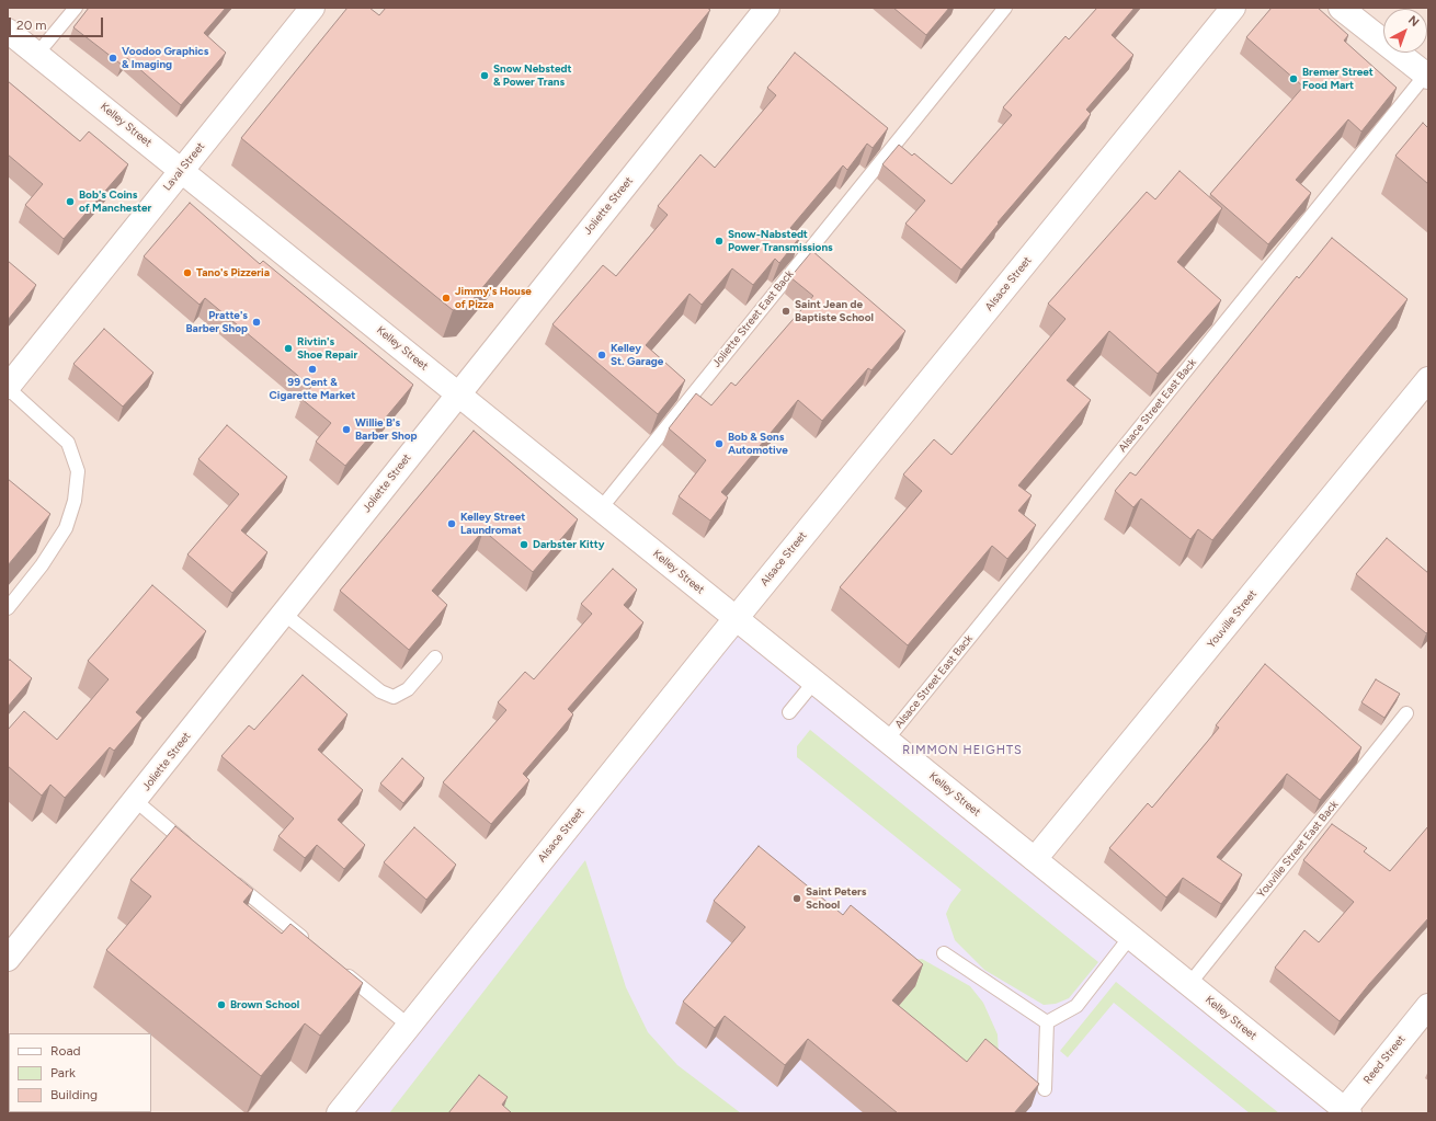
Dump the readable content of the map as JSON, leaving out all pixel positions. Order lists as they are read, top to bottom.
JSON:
{
  "streets": {
    "street": [
      "Kelley Street",
      "Laval Street",
      "Joliette Street",
      "Alsace Street",
      "Youville Street",
      "Reed Street"
    ],
    "lane": ["Joliette Street East Back", "Alsace Street East Back", "Youville Street East Back"]
  },
  "crossings": [
    ["Kelley Street", "Laval Street"],
    ["Kelley Street", "Joliette Street"],
    ["Kelley Street", "Alsace Street"],
    ["Kelley Street", "Joliette Street East Back"],
    ["Kelley Street", "Alsace Street East Back"],
    ["Kelley Street", "Youville Street"],
    ["Kelley Street", "Youville Street East Back"],
    ["Kelley Street", "Reed Street"]
  ],
  "districts": ["RIMMON HEIGHTS"],
  "places": [
    "Voodoo Graphics & Imaging",
    "Snow Nebstedt & Power Trans",
    "Bremer Street Food Mart",
    "Bob's Coins of Manchester",
    "Snow-Nabstedt Power Transmissions",
    "Tano's Pizzeria",
    "Jimmy's House of Pizza",
    "Saint Jean de Baptiste School",
    "Pratte's Barber Shop",
    "Rivtin's Shoe Repair",
    "Kelley St. Garage",
    "99 Cent & Cigarette Market",
    "Willie B's Barber Shop",
    "Bob & Sons Automotive",
    "Kelley Street Laundromat",
    "Darbster Kitty",
    "Saint Peters School",
    "Brown School"
  ],
  "legend": ["Road", "Park", "Building"],
  "scale_bar": "20 m",
  "north": "top right"
}
